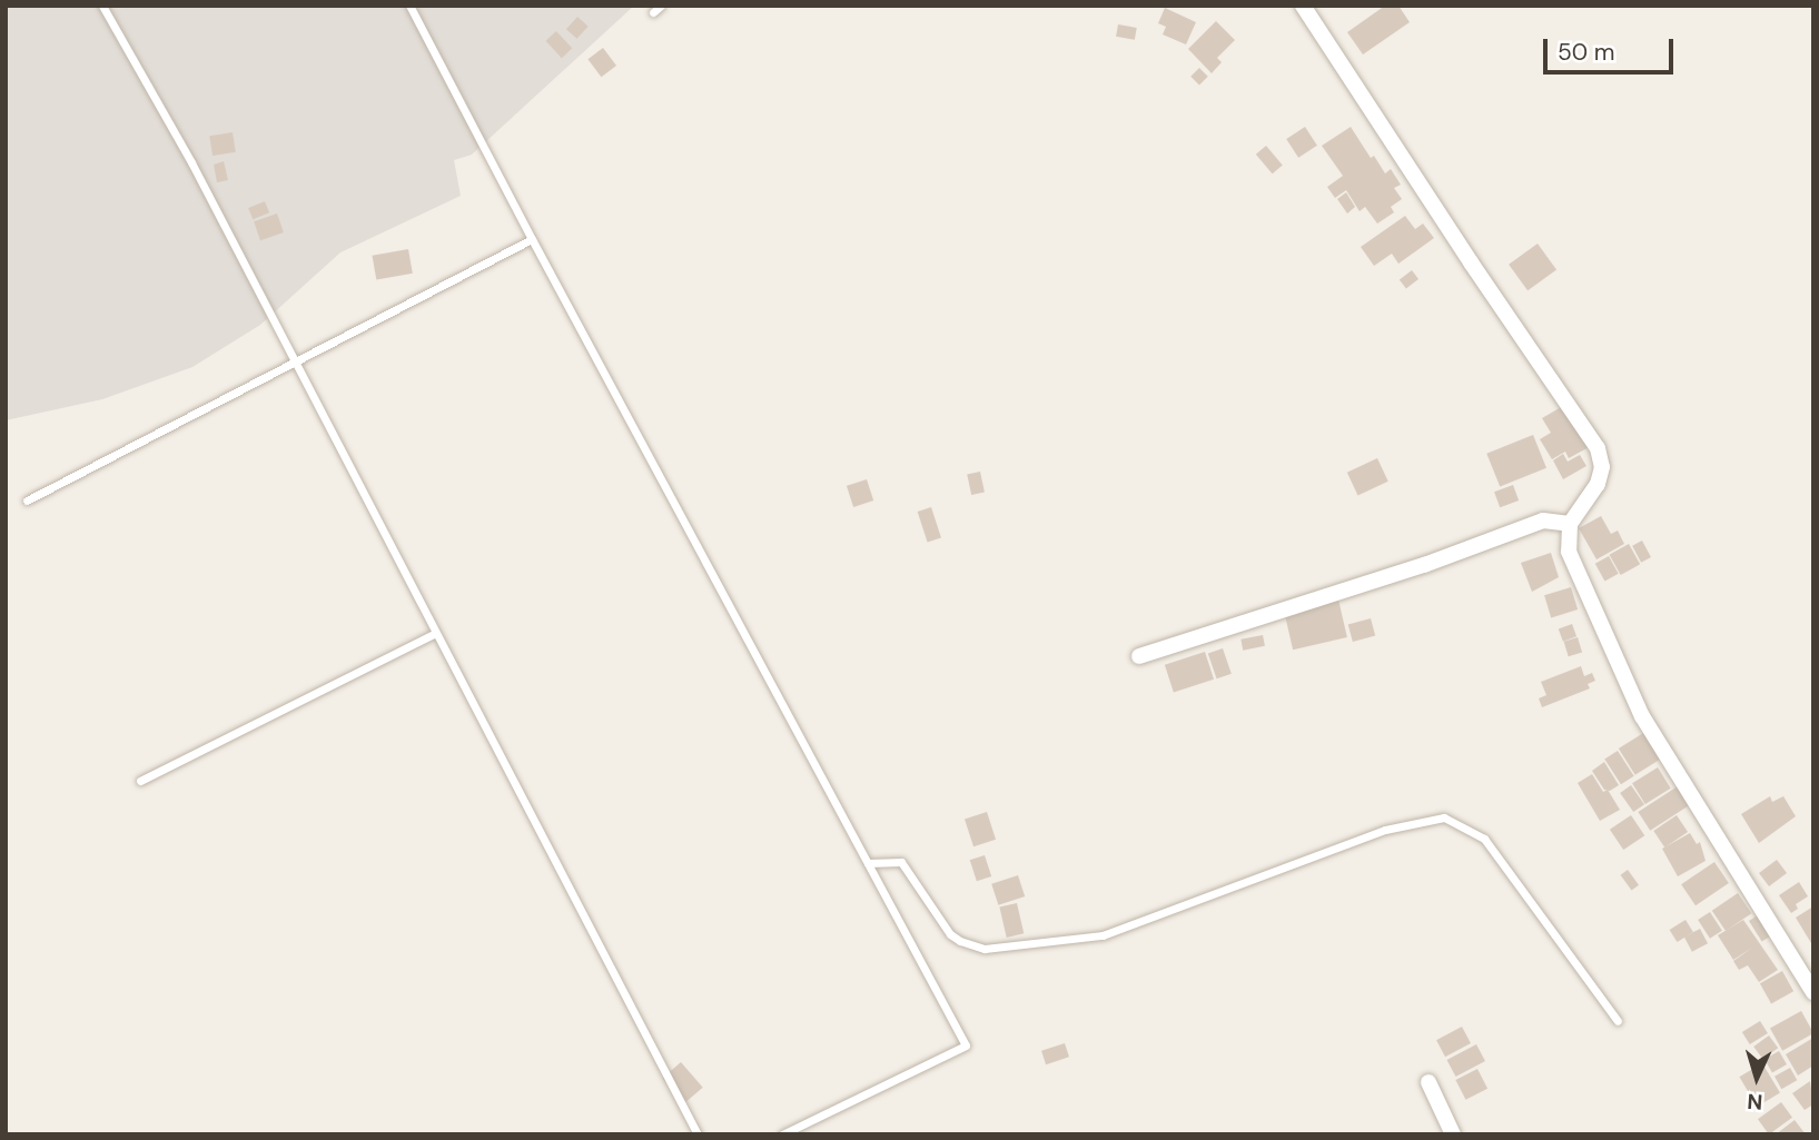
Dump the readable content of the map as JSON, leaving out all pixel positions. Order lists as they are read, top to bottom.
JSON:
{
  "scale_bar": "50 m",
  "north": "bottom"
}
